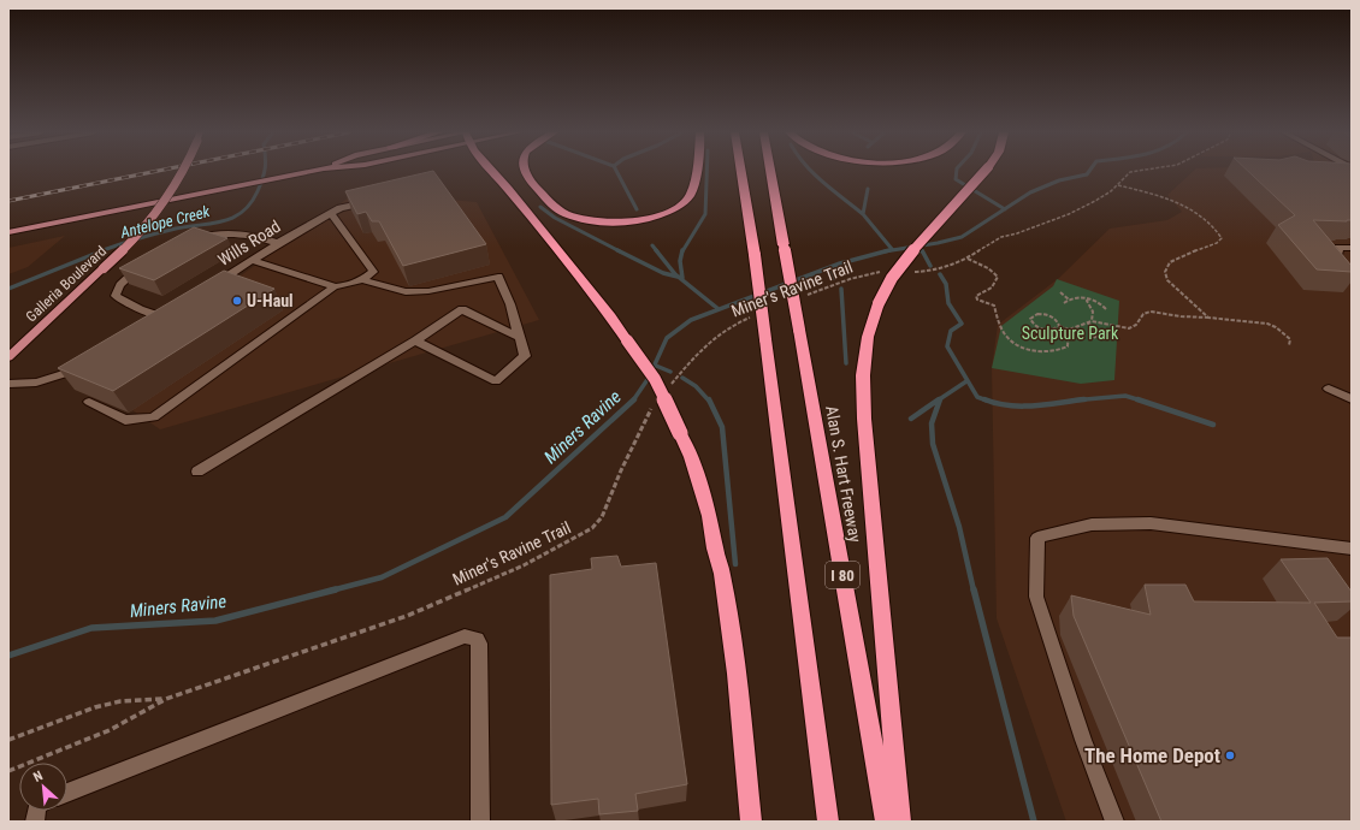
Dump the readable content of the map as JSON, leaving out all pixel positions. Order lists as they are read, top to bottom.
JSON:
{
  "streets": {
    "highway": ["Alan S. Hart Freeway", "I 80"],
    "main road": ["Galleria Boulevard"],
    "street": ["Wills Road"],
    "path": ["Miner's Ravine Trail"]
  },
  "water": ["Antelope Creek", "Miners Ravine"],
  "parks": ["Sculpture Park"],
  "places": ["U-Haul", "The Home Depot"],
  "north": "top left"
}
